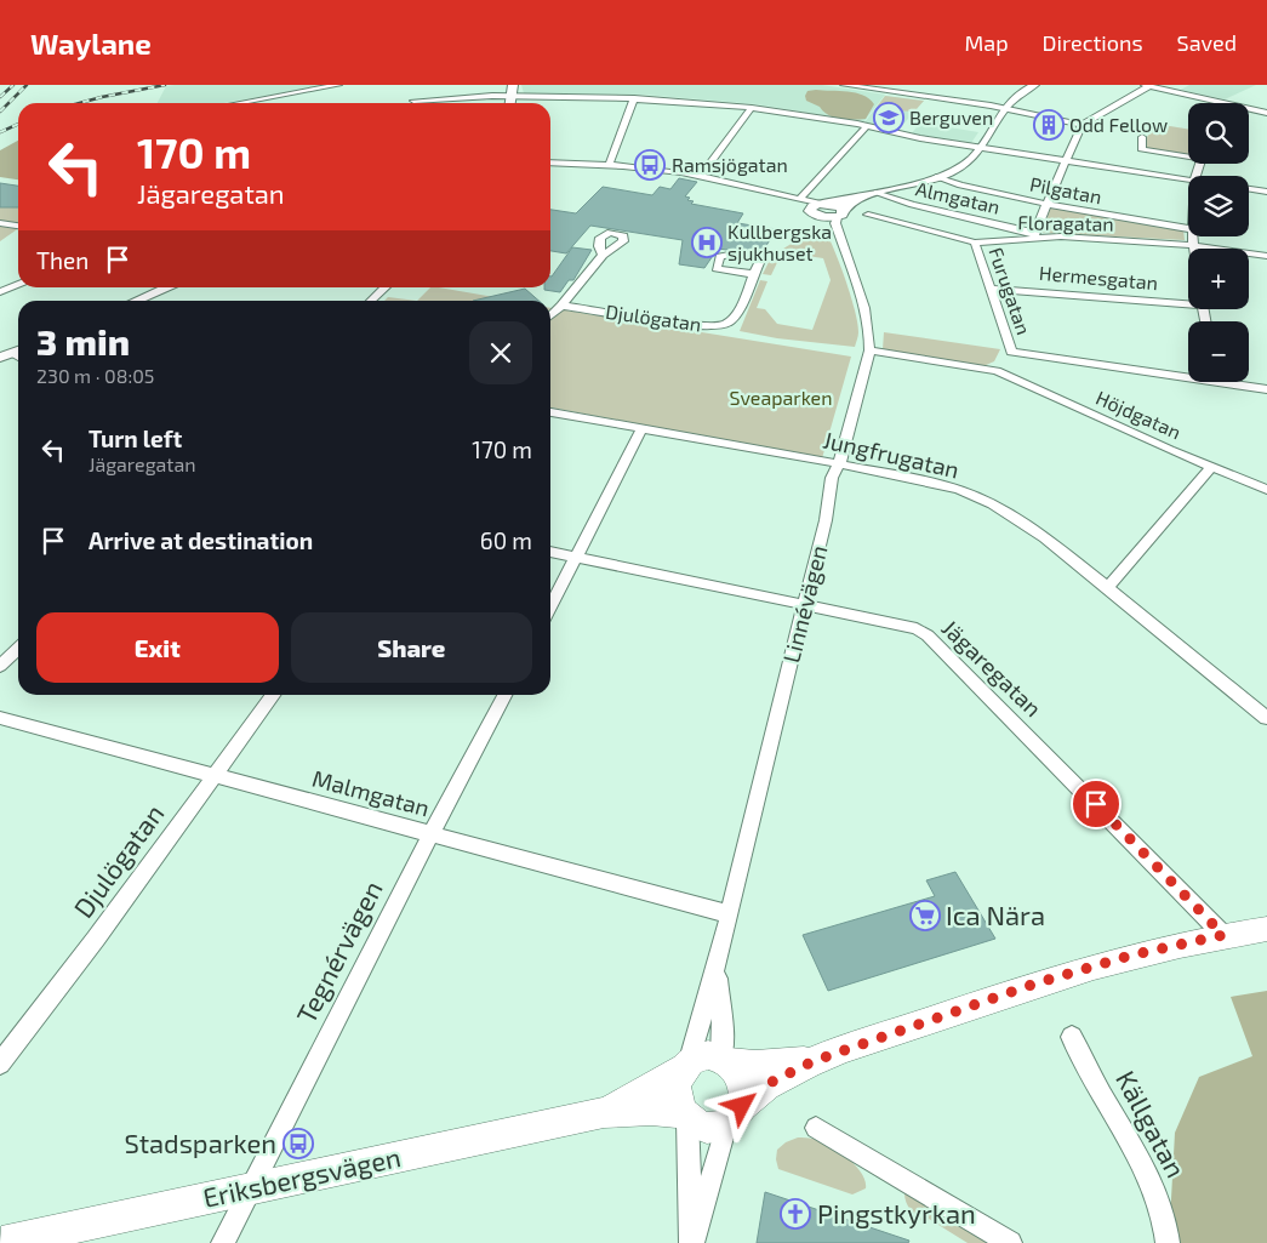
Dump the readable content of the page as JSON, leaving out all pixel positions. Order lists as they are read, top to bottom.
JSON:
{
  "streets": {
    "main road": ["Eriksbergsvägen"],
    "street": [
      "Pilgatan",
      "Almgatan",
      "Floragatan",
      "Hermesgatan",
      "Furugatan",
      "Djulögatan",
      "Höjdgatan",
      "Jungfrugatan",
      "Linnévägen",
      "Jägaregatan",
      "Malmgatan",
      "Tegnérvägen",
      "Källgatan"
    ]
  },
  "crossings": [
    ["Almgatan", "Floragatan"],
    ["Floragatan", "Furugatan"],
    ["Hermesgatan", "Furugatan"],
    ["Djulögatan", "Malmgatan"],
    ["Höjdgatan", "Linnévägen"],
    ["Jungfrugatan", "Linnévägen"],
    ["Linnévägen", "Jägaregatan"],
    ["Linnévägen", "Malmgatan"],
    ["Linnévägen", "Eriksbergsvägen"],
    ["Malmgatan", "Tegnérvägen"],
    ["Tegnérvägen", "Eriksbergsvägen"]
  ],
  "parks": ["Sveaparken"],
  "places": {
    "school or university": ["Berguven"],
    "building": ["Odd Fellow"],
    "bus stop": ["Ramsjögatan", "Stadsparken"],
    "hospital": ["Kullbergska sjukhuset"],
    "supermarket": ["Ica Nära"],
    "church": ["Pingstkyrkan"]
  },
  "page": {
    "header": "Waylane",
    "nav": ["Map", "Directions", "Saved"],
    "map_buttons": ["+", "−"],
    "turn": ["170 m", "Jägaregatan"],
    "then": "Then",
    "heading": ["3 min", "230 m · 08:05"],
    "list": [
      {
        "name": "Turn left",
        "note": "Jägaregatan",
        "value": "170 m"
      },
      {
        "name": "Arrive at destination",
        "value": "60 m"
      }
    ],
    "buttons": ["Exit", "Share"]
  }
}
